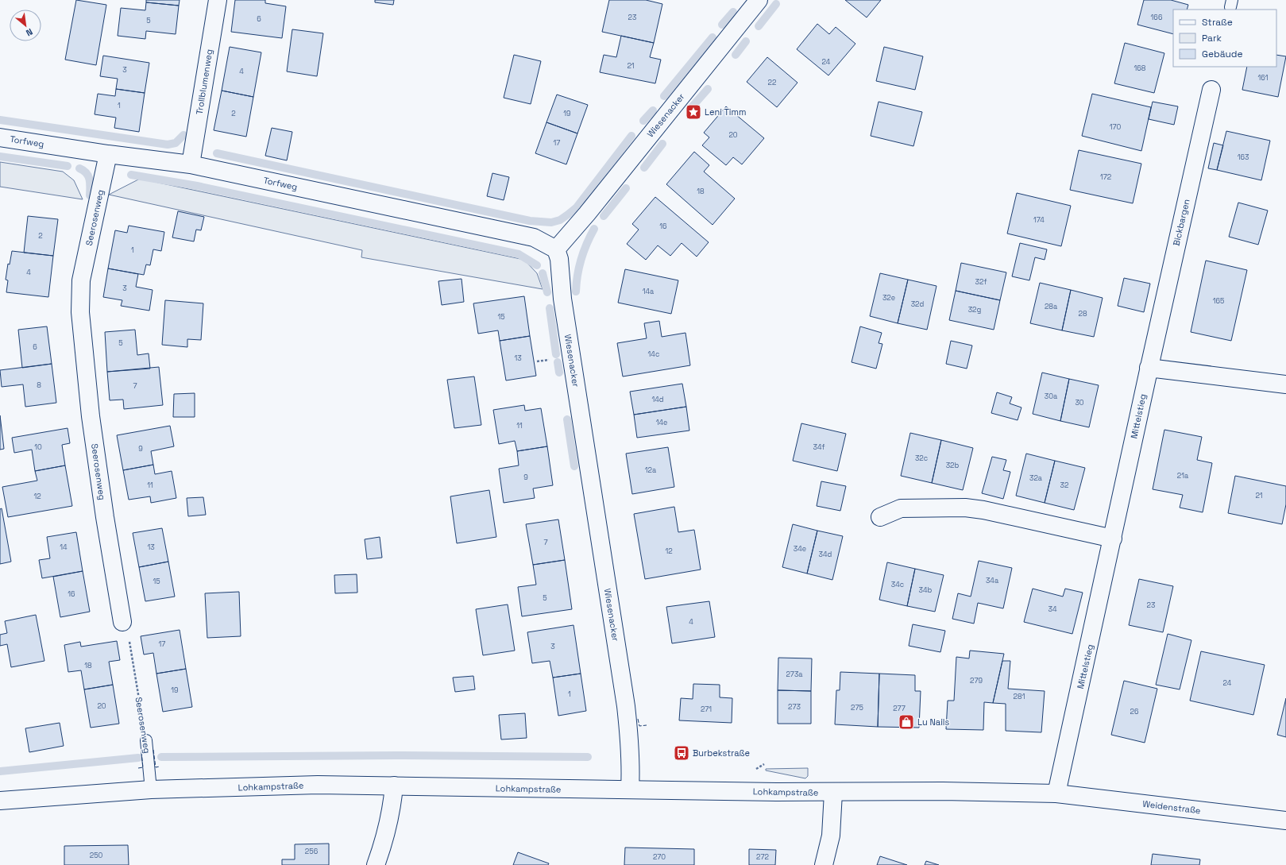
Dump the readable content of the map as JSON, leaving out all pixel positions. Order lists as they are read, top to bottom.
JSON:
{
  "streets": {
    "street": [
      "Trollblumenweg",
      "Wiesenacker",
      "Torfweg",
      "Seerosenweg",
      "Bickbargen",
      "Mittelstieg",
      "Lohkampstraße",
      "Weidenstraße"
    ]
  },
  "crossings": [
    ["Trollblumenweg", "Torfweg"],
    ["Wiesenacker", "Torfweg"],
    ["Wiesenacker", "Lohkampstraße"],
    ["Torfweg", "Seerosenweg"],
    ["Seerosenweg", "Lohkampstraße"],
    ["Bickbargen", "Mittelstieg"],
    ["Mittelstieg", "Lohkampstraße"],
    ["Mittelstieg", "Weidenstraße"],
    ["Lohkampstraße", "Weidenstraße"]
  ],
  "places": {
    "place": ["Leni Timm"],
    "shop": ["Lu Nails"],
    "bus stop": ["Burbekstraße"]
  },
  "house_numbers": [
    "23",
    "166",
    "6",
    "5",
    "24",
    "21",
    "168",
    "3",
    "4",
    "161",
    "22",
    "1",
    "2",
    "19",
    "170",
    "20",
    "17",
    "163",
    "172",
    "18",
    "174",
    "16",
    "2",
    "1",
    "4",
    "32f",
    "3",
    "14a",
    "32e",
    "165",
    "32d",
    "28a",
    "32g",
    "28",
    "15",
    "5",
    "6",
    "14c",
    "13",
    "8",
    "7",
    "30a",
    "14d",
    "30",
    "14e",
    "11",
    "10",
    "34f",
    "9",
    "32c",
    "32b",
    "12a",
    "21a",
    "9",
    "32a",
    "11",
    "32",
    "21",
    "12",
    "7",
    "14",
    "13",
    "34e",
    "12",
    "34d",
    "34a",
    "15",
    "34c",
    "34b",
    "16",
    "5",
    "23",
    "34",
    "4",
    "17",
    "3",
    "18",
    "273a",
    "279",
    "24",
    "19",
    "1",
    "281",
    "20",
    "273",
    "275",
    "277",
    "271",
    "26",
    "256",
    "250",
    "270",
    "272"
  ],
  "legend": ["Straße", "Park", "Gebäude"],
  "north": "bottom right"
}
